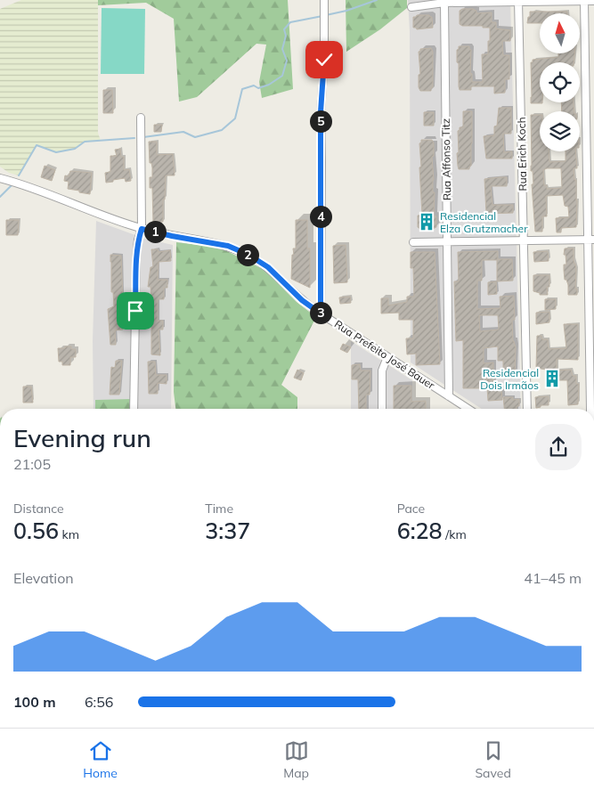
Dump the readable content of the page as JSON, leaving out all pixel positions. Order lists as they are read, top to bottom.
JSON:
{
  "streets": {
    "street": ["Rua Erich Koch", "Rua Affonso Titz", "Rua Prefeito José Bauer"]
  },
  "crossings": [
    ["Rua Affonso Titz", "Rua Prefeito José Bauer"]
  ],
  "places": {
    "building": ["Residencial Elza Grutzmacher", "Residencial Dois Irmãos"]
  },
  "north": "top",
  "page": {
    "pins": [
      "5",
      "4",
      "1",
      "2",
      "3"
    ],
    "heading": ["Evening run", "21:05"],
    "stats": [
      ["Distance", "0.56 km"],
      ["Time", "3:37"],
      ["Pace", "6:28 /km"]
    ],
    "chart": ["Elevation", "41–45 m"],
    "list": [
      {
        "name": "100 m",
        "note": "6:56"
      }
    ],
    "tabs": ["Home", "Map", "Saved"]
  }
}
